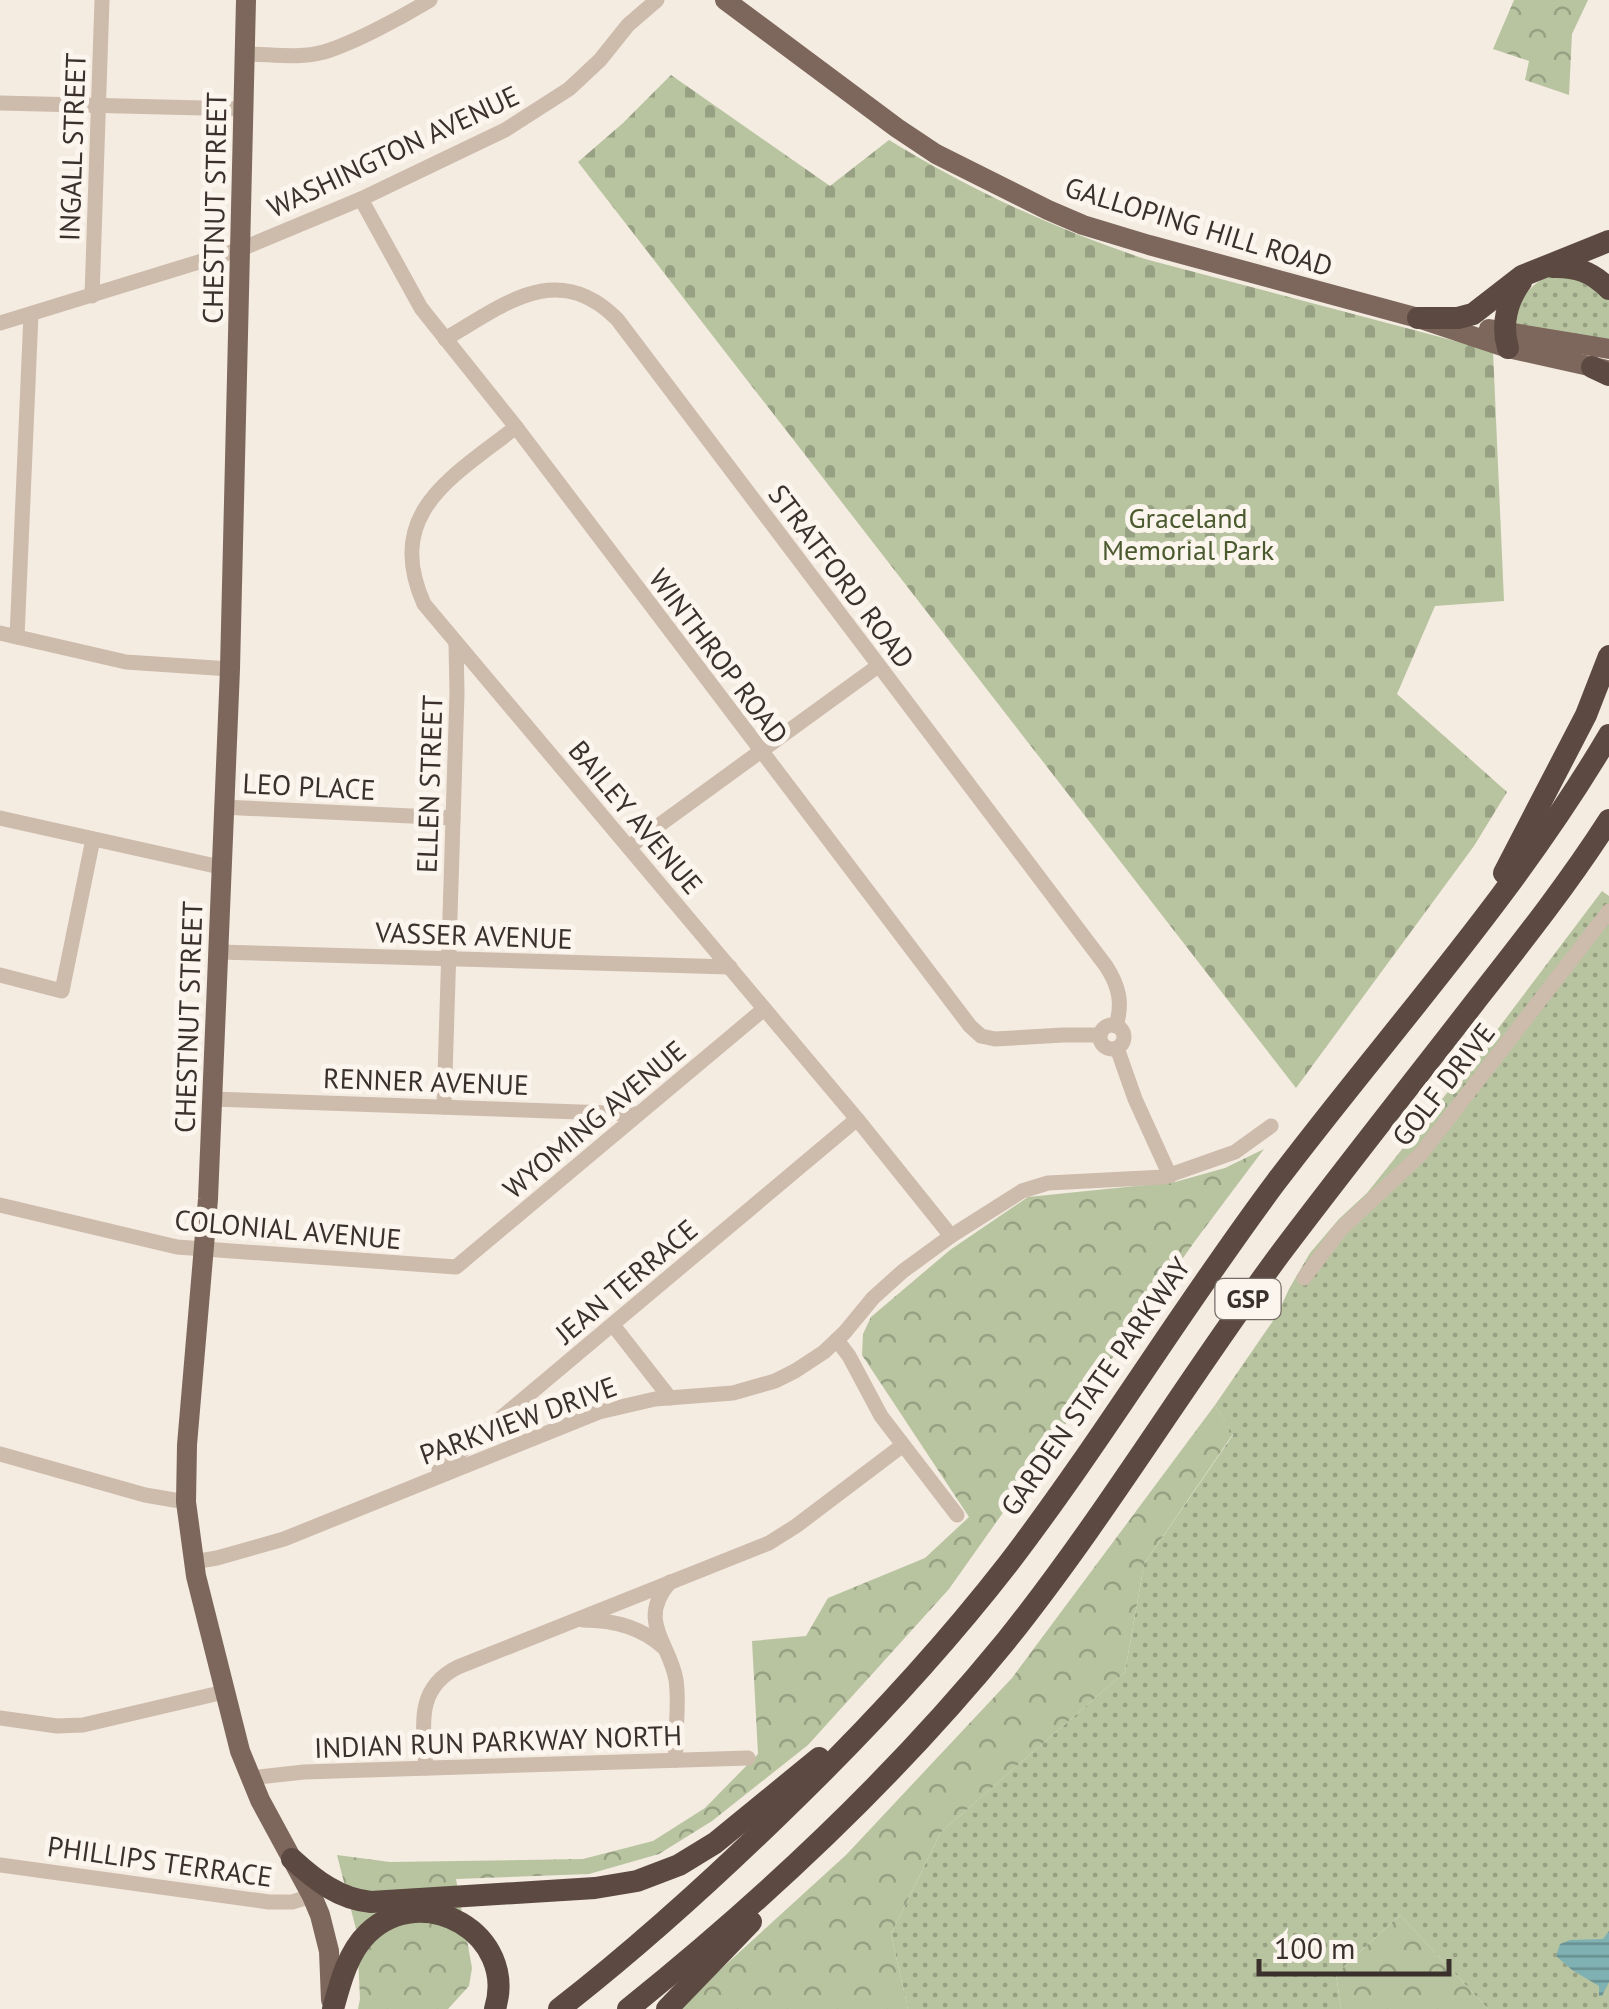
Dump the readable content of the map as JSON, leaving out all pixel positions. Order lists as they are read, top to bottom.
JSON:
{
  "streets": {
    "highway": ["GSP", "GARDEN STATE PARKWAY"],
    "main road": ["CHESTNUT STREET", "GALLOPING HILL ROAD"],
    "street": [
      "INGALL STREET",
      "WASHINGTON AVENUE",
      "STRATFORD ROAD",
      "WINTHROP ROAD",
      "ELLEN STREET",
      "LEO PLACE",
      "BAILEY AVENUE",
      "VASSER AVENUE",
      "RENNER AVENUE",
      "GOLF DRIVE",
      "WYOMING AVENUE",
      "COLONIAL AVENUE",
      "JEAN TERRACE",
      "PARKVIEW DRIVE",
      "INDIAN RUN PARKWAY NORTH",
      "PHILLIPS TERRACE"
    ]
  },
  "crossings": [
    ["INGALL STREET", "WASHINGTON AVENUE"],
    ["WASHINGTON AVENUE", "CHESTNUT STREET"],
    ["WASHINGTON AVENUE", "WINTHROP ROAD"],
    ["CHESTNUT STREET", "LEO PLACE"],
    ["CHESTNUT STREET", "VASSER AVENUE"],
    ["CHESTNUT STREET", "RENNER AVENUE"],
    ["CHESTNUT STREET", "COLONIAL AVENUE"],
    ["CHESTNUT STREET", "PARKVIEW DRIVE"],
    ["CHESTNUT STREET", "INDIAN RUN PARKWAY NORTH"],
    ["CHESTNUT STREET", "PHILLIPS TERRACE"],
    ["STRATFORD ROAD", "WINTHROP ROAD"],
    ["WINTHROP ROAD", "BAILEY AVENUE"],
    ["ELLEN STREET", "LEO PLACE"],
    ["ELLEN STREET", "BAILEY AVENUE"],
    ["ELLEN STREET", "VASSER AVENUE"],
    ["ELLEN STREET", "RENNER AVENUE"],
    ["BAILEY AVENUE", "VASSER AVENUE"],
    ["BAILEY AVENUE", "WYOMING AVENUE"],
    ["BAILEY AVENUE", "JEAN TERRACE"],
    ["BAILEY AVENUE", "PARKVIEW DRIVE"],
    ["RENNER AVENUE", "WYOMING AVENUE"],
    ["WYOMING AVENUE", "COLONIAL AVENUE"],
    ["JEAN TERRACE", "PARKVIEW DRIVE"]
  ],
  "parks": ["Graceland Memorial Park"],
  "scale_bar": "100 m"
}
